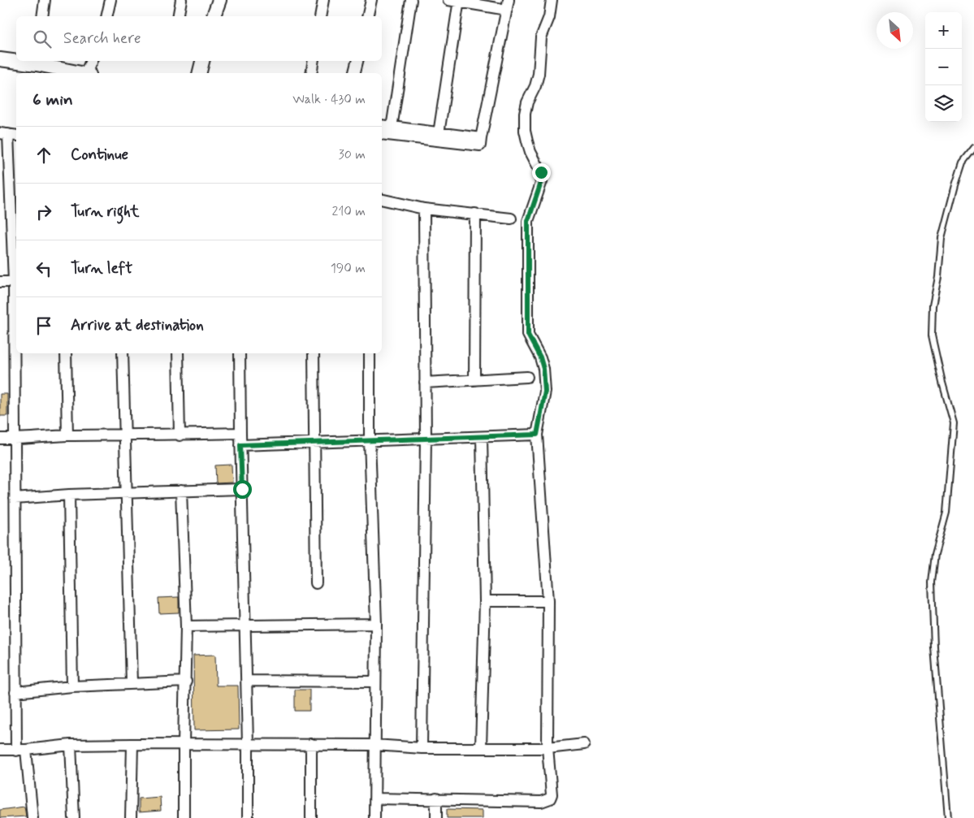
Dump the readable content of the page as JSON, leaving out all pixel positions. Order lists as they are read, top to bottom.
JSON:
{
  "north": "bottom right",
  "page": {
    "map_buttons": ["+", "−"],
    "search": "Search here",
    "heading": ["6 min", "Walk · 430 m"],
    "list": [
      ["Continue", "30 m"],
      ["Turn right", "210 m"],
      ["Turn left", "190 m"],
      "Arrive at destination"
    ]
  }
}
